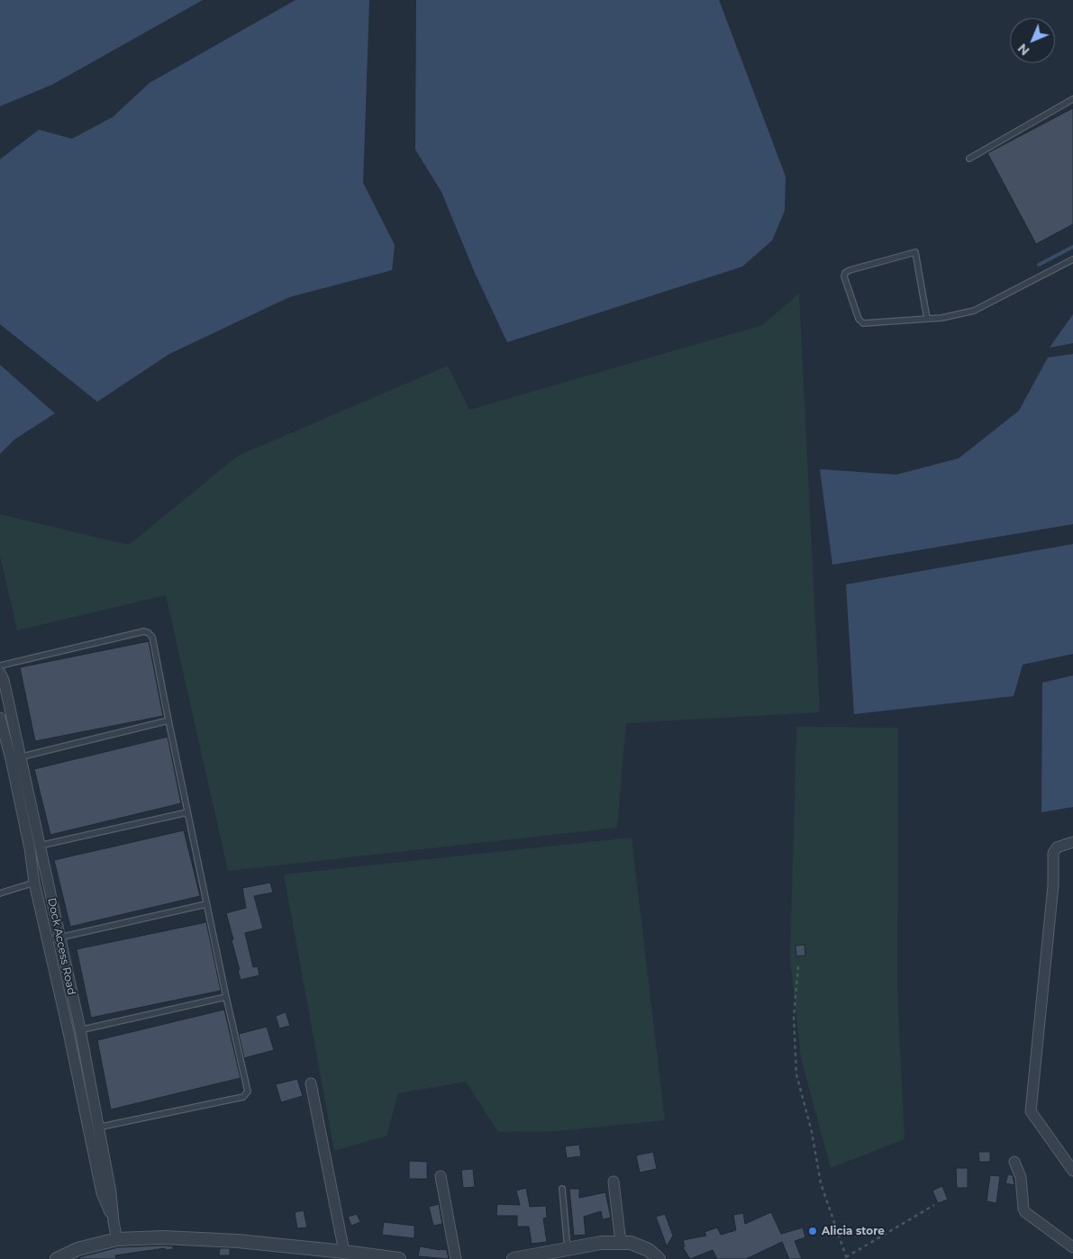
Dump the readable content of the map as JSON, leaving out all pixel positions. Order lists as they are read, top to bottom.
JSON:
{
  "streets": {
    "street": ["Dock Access Road"]
  },
  "places": ["Alicia store"],
  "north": "bottom left"
}
